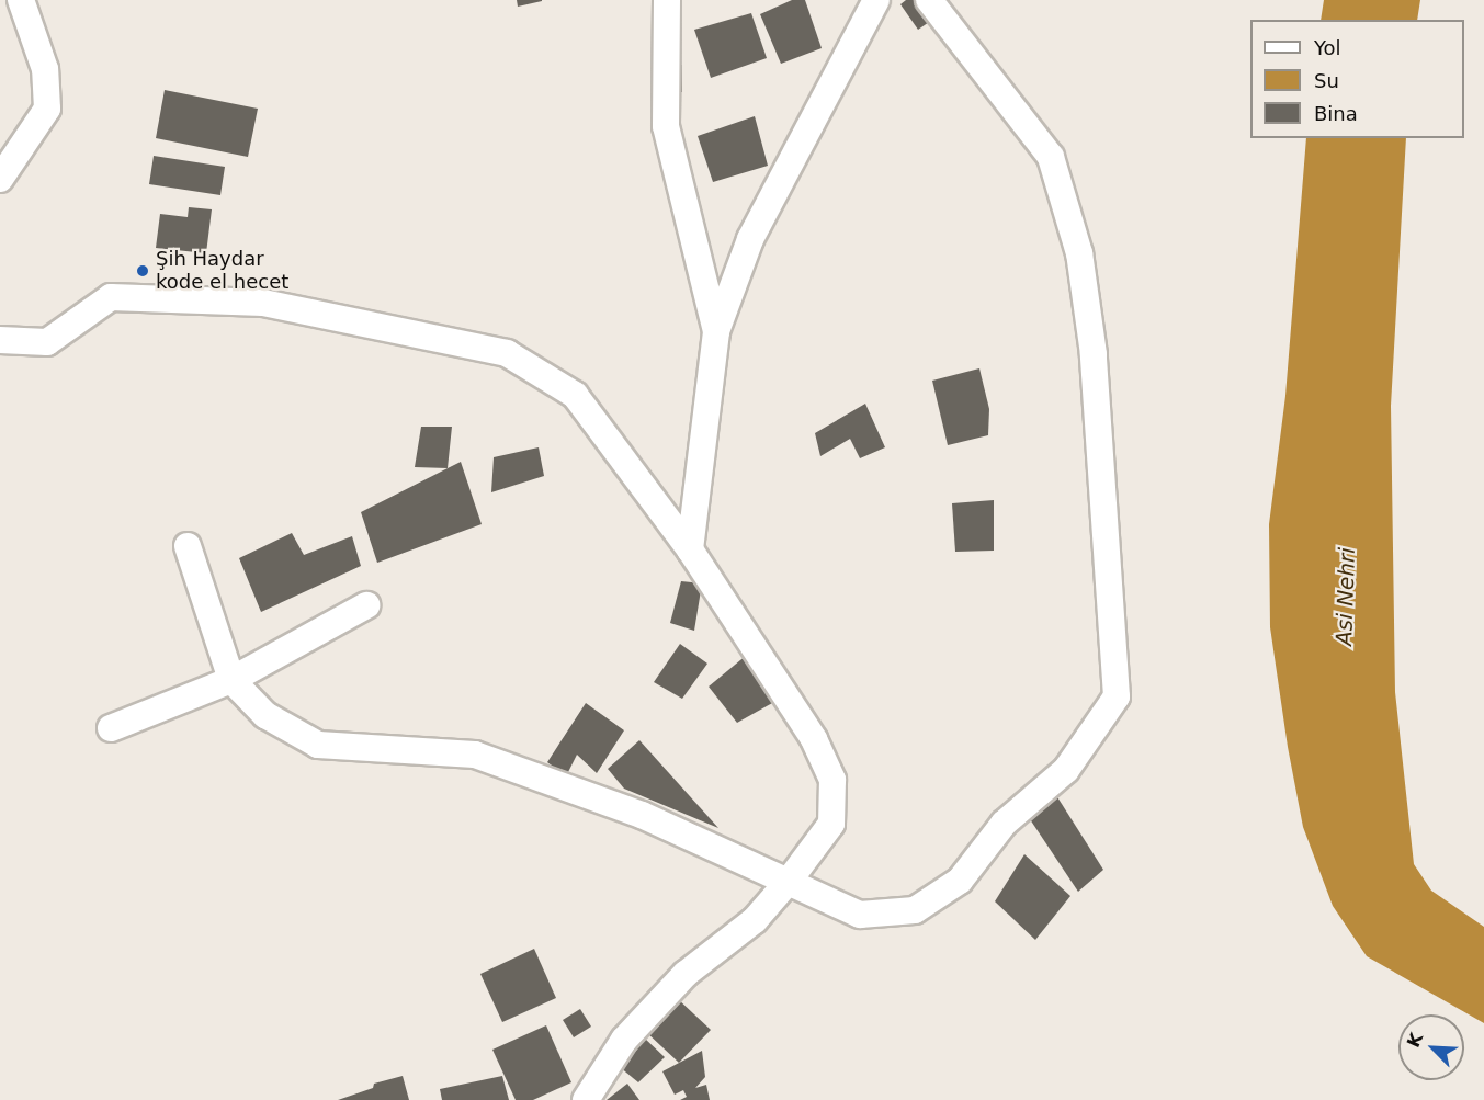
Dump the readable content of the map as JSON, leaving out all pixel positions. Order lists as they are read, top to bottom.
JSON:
{
  "water": ["Asi Nehri"],
  "places": ["Şih Haydar kode el hecet"],
  "legend": ["Yol", "Su", "Bina"],
  "north": "top left"
}
